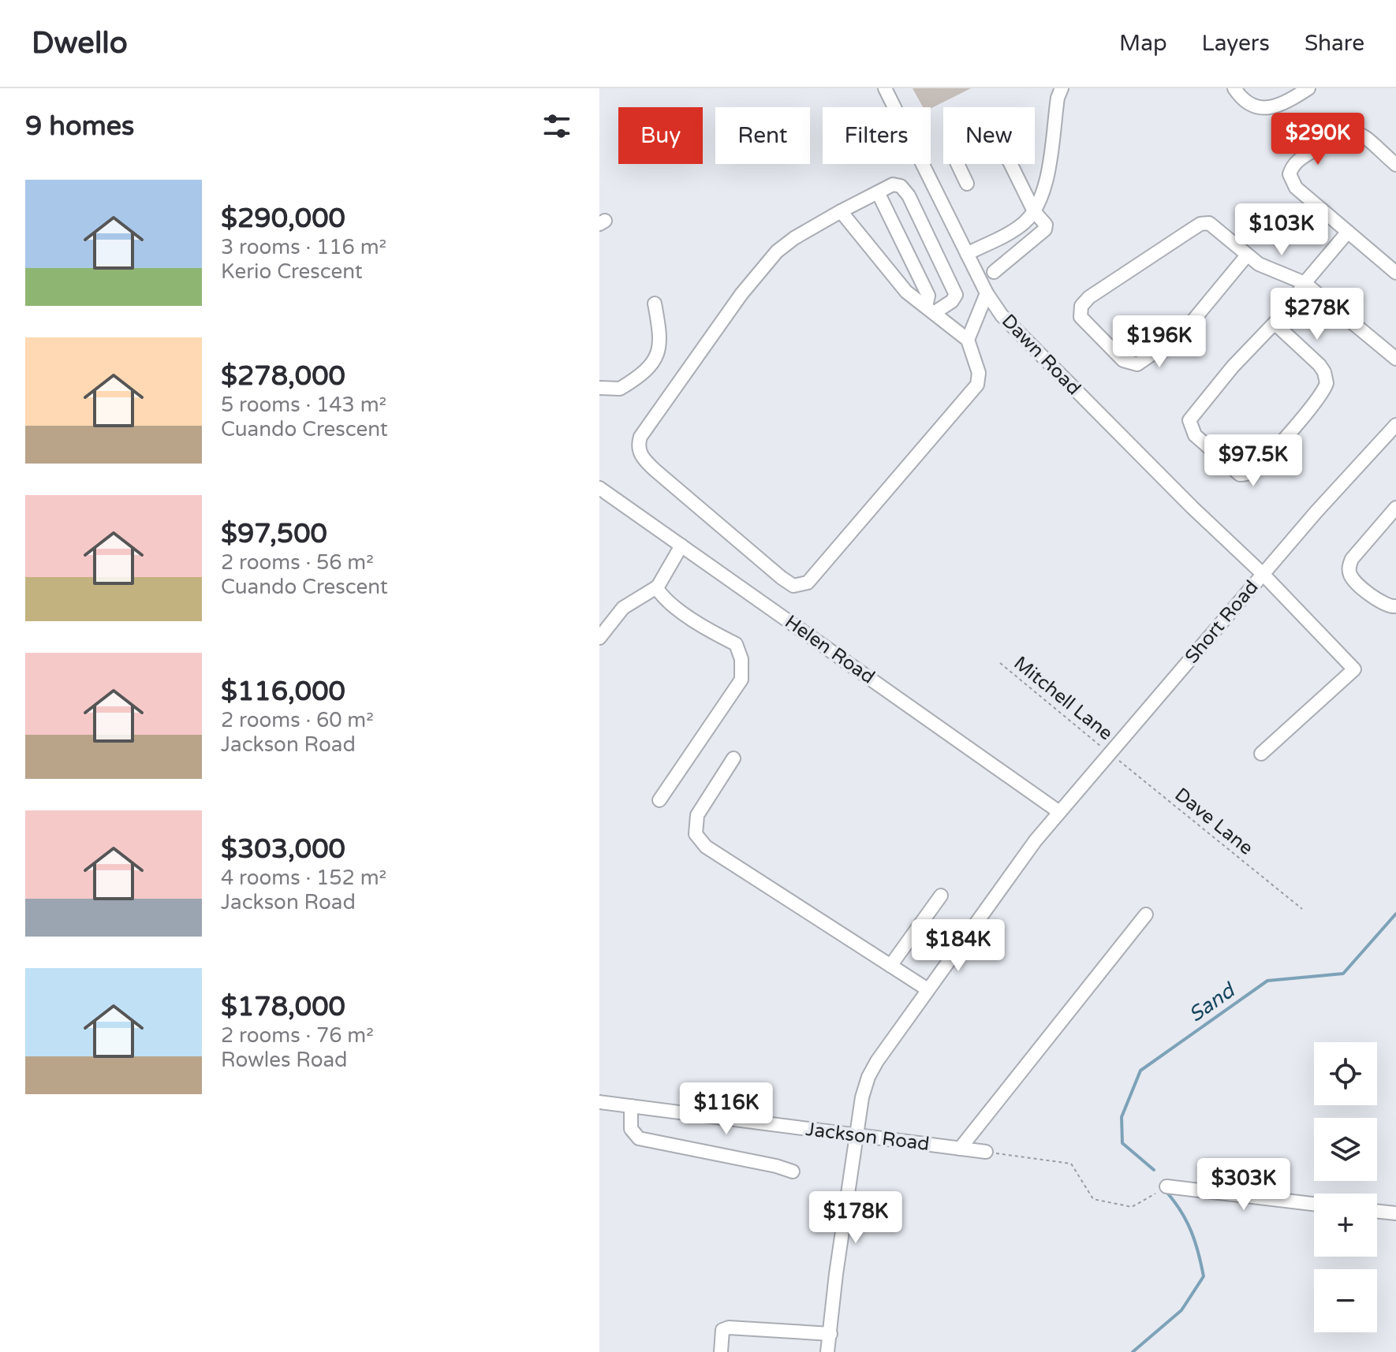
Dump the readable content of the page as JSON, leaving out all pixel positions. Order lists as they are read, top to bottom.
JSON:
{
  "streets": {
    "street": [
      "Dawn Road",
      "Short Road",
      "Helen Road",
      "Jackson Road"
    ],
    "path": ["Mitchell Lane", "Dave Lane"]
  },
  "crossings": [
    ["Dawn Road", "Short Road"],
    ["Short Road", "Helen Road"],
    ["Short Road", "Mitchell Lane"],
    ["Short Road", "Dave Lane"],
    ["Short Road", "Jackson Road"],
    ["Mitchell Lane", "Dave Lane"]
  ],
  "water": ["Sand"],
  "page": {
    "header": "Dwello",
    "nav": ["Map", "Layers", "Share"],
    "heading": "9 homes",
    "chip": [
      "Buy",
      "Rent",
      "Filters",
      "New"
    ],
    "price": [
      "$290K",
      "$103K",
      "$278K",
      "$196K",
      "$97.5K",
      "$184K",
      "$116K",
      "$303K",
      "$178K"
    ],
    "list": [
      {
        "name": "$290,000",
        "note": "3 rooms · 116 m² · Kerio Crescent"
      },
      {
        "name": "$278,000",
        "note": "5 rooms · 143 m² · Cuando Crescent"
      },
      {
        "name": "$97,500",
        "note": "2 rooms · 56 m² · Cuando Crescent"
      },
      {
        "name": "$116,000",
        "note": "2 rooms · 60 m² · Jackson Road"
      },
      {
        "name": "$303,000",
        "note": "4 rooms · 152 m² · Jackson Road"
      },
      {
        "name": "$178,000",
        "note": "2 rooms · 76 m² · Rowles Road"
      }
    ],
    "map_buttons": ["+", "−"]
  }
}
